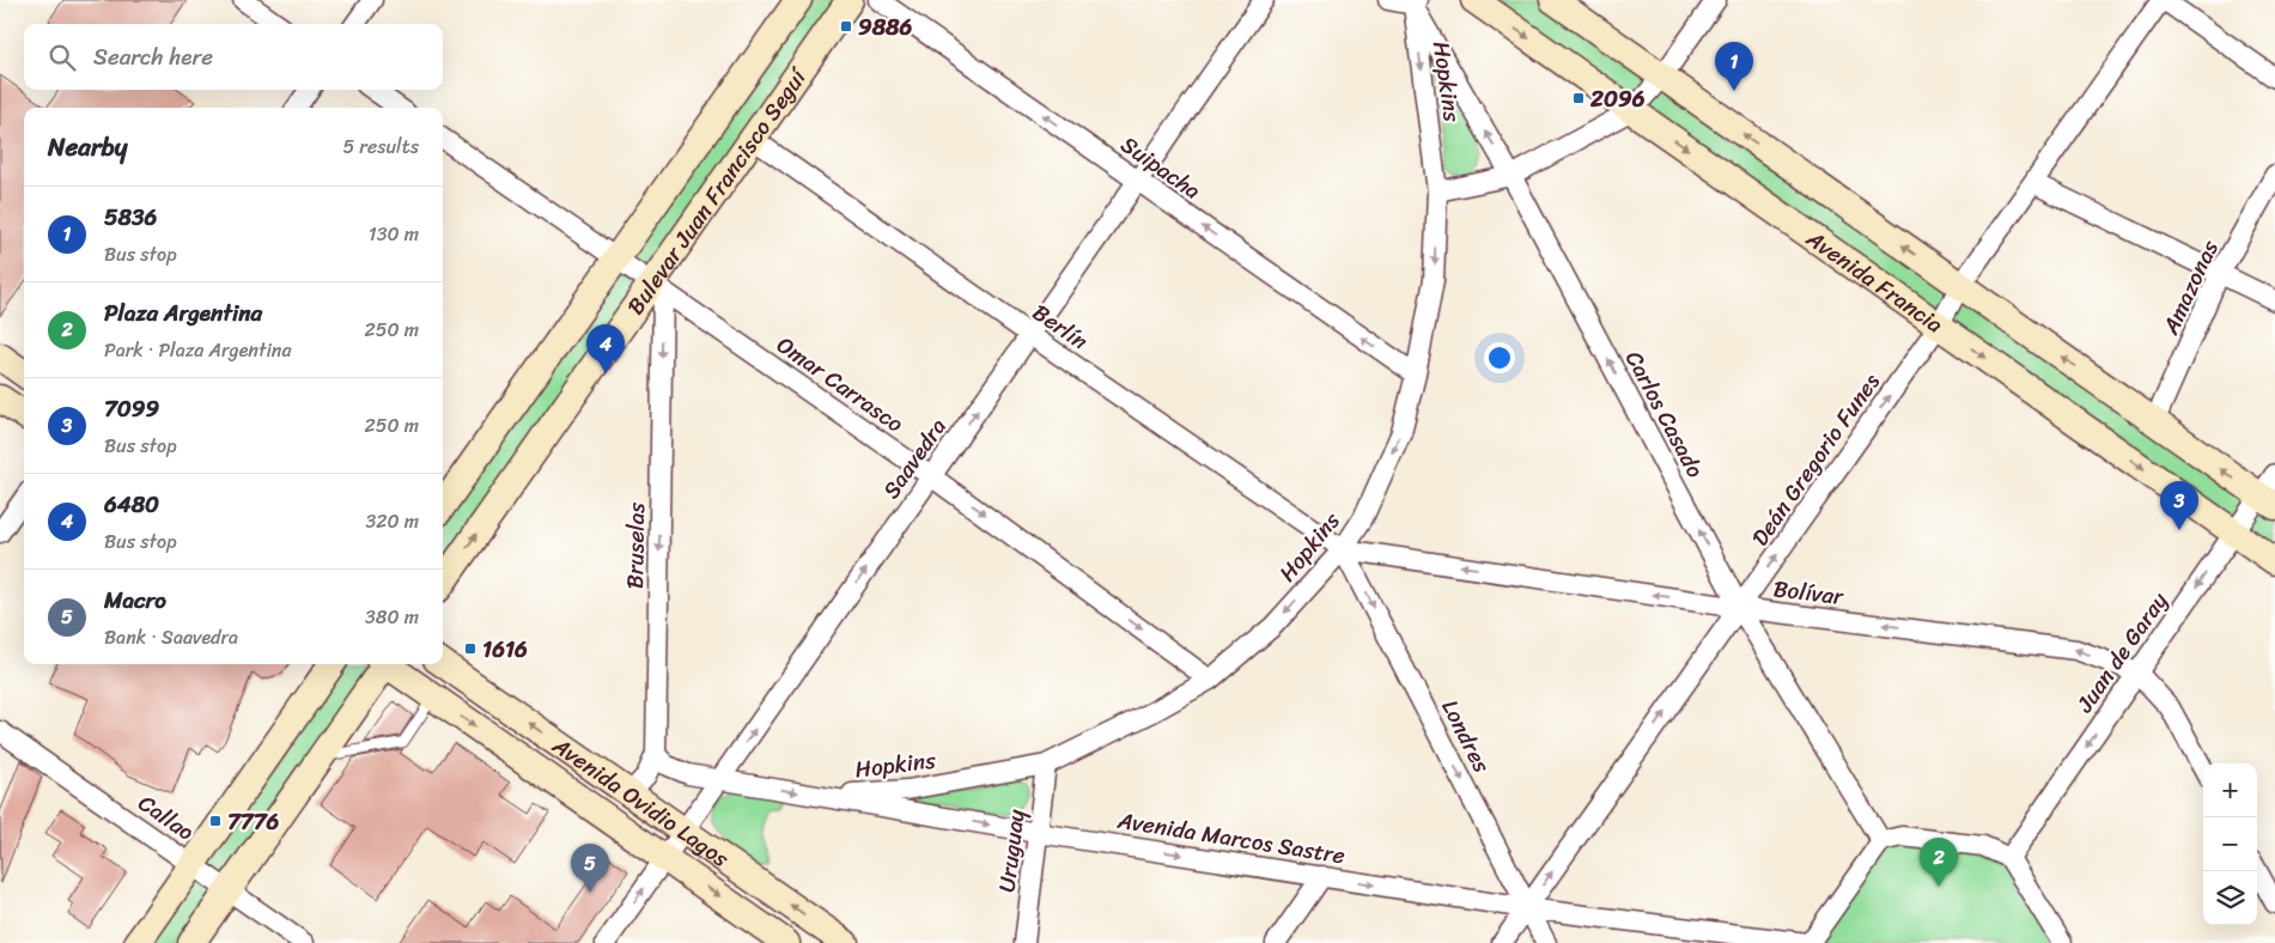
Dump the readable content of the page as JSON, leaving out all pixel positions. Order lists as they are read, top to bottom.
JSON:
{
  "streets": {
    "main road": ["Bulevar Juan Francisco Seguí", "Avenida Francia", "Avenida Ovidio Lagos"],
    "street": [
      "Hopkins",
      "Suipacha",
      "Amazonas",
      "Berlín",
      "Omar Carrasco",
      "Carlos Casado",
      "Saavedra",
      "Deán Gregorio Funes",
      "Bruselas",
      "Bolívar",
      "Juan de Garay",
      "Londres",
      "Callao",
      "Avenida Marcos Sastre",
      "Uruguay"
    ]
  },
  "crossings": [
    ["Hopkins", "Suipacha"],
    ["Hopkins", "Berlín"],
    ["Hopkins", "Omar Carrasco"],
    ["Hopkins", "Carlos Casado"],
    ["Hopkins", "Bolívar"],
    ["Hopkins", "Londres"],
    ["Hopkins", "Avenida Marcos Sastre"],
    ["Hopkins", "Uruguay"],
    ["Suipacha", "Saavedra"],
    ["Bulevar Juan Francisco Seguí", "Berlín"],
    ["Bulevar Juan Francisco Seguí", "Omar Carrasco"],
    ["Bulevar Juan Francisco Seguí", "Bruselas"],
    ["Avenida Francia", "Amazonas"],
    ["Avenida Francia", "Deán Gregorio Funes"],
    ["Avenida Francia", "Juan de Garay"],
    ["Berlín", "Saavedra"],
    ["Berlín", "Bolívar"],
    ["Berlín", "Londres"],
    ["Omar Carrasco", "Saavedra"],
    ["Omar Carrasco", "Bruselas"],
    ["Carlos Casado", "Deán Gregorio Funes"],
    ["Carlos Casado", "Bolívar"],
    ["Saavedra", "Avenida Ovidio Lagos"],
    ["Saavedra", "Avenida Marcos Sastre"],
    ["Deán Gregorio Funes", "Bolívar"],
    ["Deán Gregorio Funes", "Londres"],
    ["Deán Gregorio Funes", "Avenida Marcos Sastre"],
    ["Bruselas", "Avenida Ovidio Lagos"],
    ["Bruselas", "Avenida Marcos Sastre"],
    ["Bolívar", "Juan de Garay"],
    ["Bolívar", "Londres"],
    ["Londres", "Avenida Marcos Sastre"],
    ["Avenida Marcos Sastre", "Uruguay"]
  ],
  "one_way": [
    "Hopkins",
    "Suipacha",
    "Omar Carrasco",
    "Carlos Casado",
    "Saavedra",
    "Deán Gregorio Funes",
    "Bruselas",
    "Bolívar",
    "Juan de Garay",
    "Londres",
    "Avenida Marcos Sastre"
  ],
  "places": {
    "transit": [
      "9886",
      "2096",
      "1616",
      "7776"
    ]
  },
  "page": {
    "search": "Search here",
    "pins": [
      "1",
      "4",
      "3",
      "2",
      "5"
    ],
    "heading": ["Nearby", "5 results"],
    "list": [
      {
        "mark": "1",
        "name": "5836",
        "note": "Bus stop",
        "value": "130 m"
      },
      {
        "mark": "2",
        "name": "Plaza Argentina",
        "note": "Park · Plaza Argentina",
        "value": "250 m"
      },
      {
        "mark": "3",
        "name": "7099",
        "note": "Bus stop",
        "value": "250 m"
      },
      {
        "mark": "4",
        "name": "6480",
        "note": "Bus stop",
        "value": "320 m"
      },
      {
        "mark": "5",
        "name": "Macro",
        "note": "Bank · Saavedra",
        "value": "380 m"
      }
    ],
    "map_buttons": ["+", "−"]
  }
}
